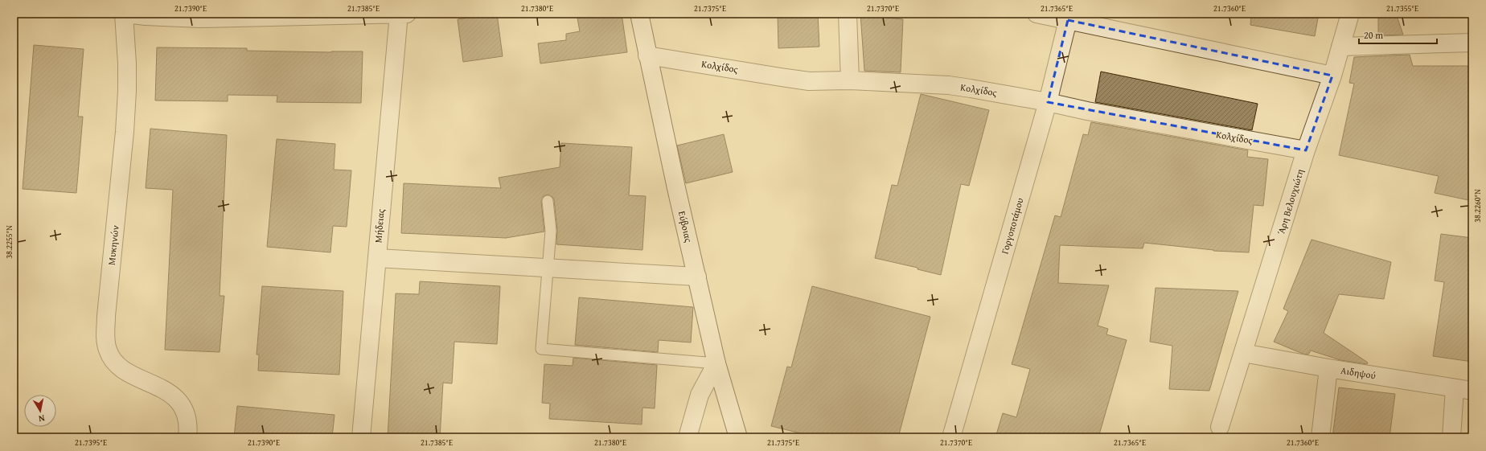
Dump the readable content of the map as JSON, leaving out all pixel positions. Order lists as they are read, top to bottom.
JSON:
{
  "streets": {
    "street": [
      "Κολχίδος",
      "Άρη Βελουχιώτη",
      "Μήδειας",
      "Γοργοποτάμου",
      "Εύβοιας",
      "Μυκηνών",
      "Αιδηψού"
    ]
  },
  "crossings": [
    ["Κολχίδος", "Άρη Βελουχιώτη"],
    ["Κολχίδος", "Γοργοποτάμου"],
    ["Κολχίδος", "Εύβοιας"],
    ["Άρη Βελουχιώτη", "Αιδηψού"]
  ],
  "scale_bar": "20 m",
  "north": "bottom",
  "coordinates": [
    "21.7390°E",
    "21.7385°E",
    "21.7380°E",
    "21.7375°E",
    "21.7370°E",
    "21.7365°E",
    "21.7360°E",
    "21.7355°E",
    "38.2260°N",
    "38.2255°N",
    "21.7395°E"
  ]
}
